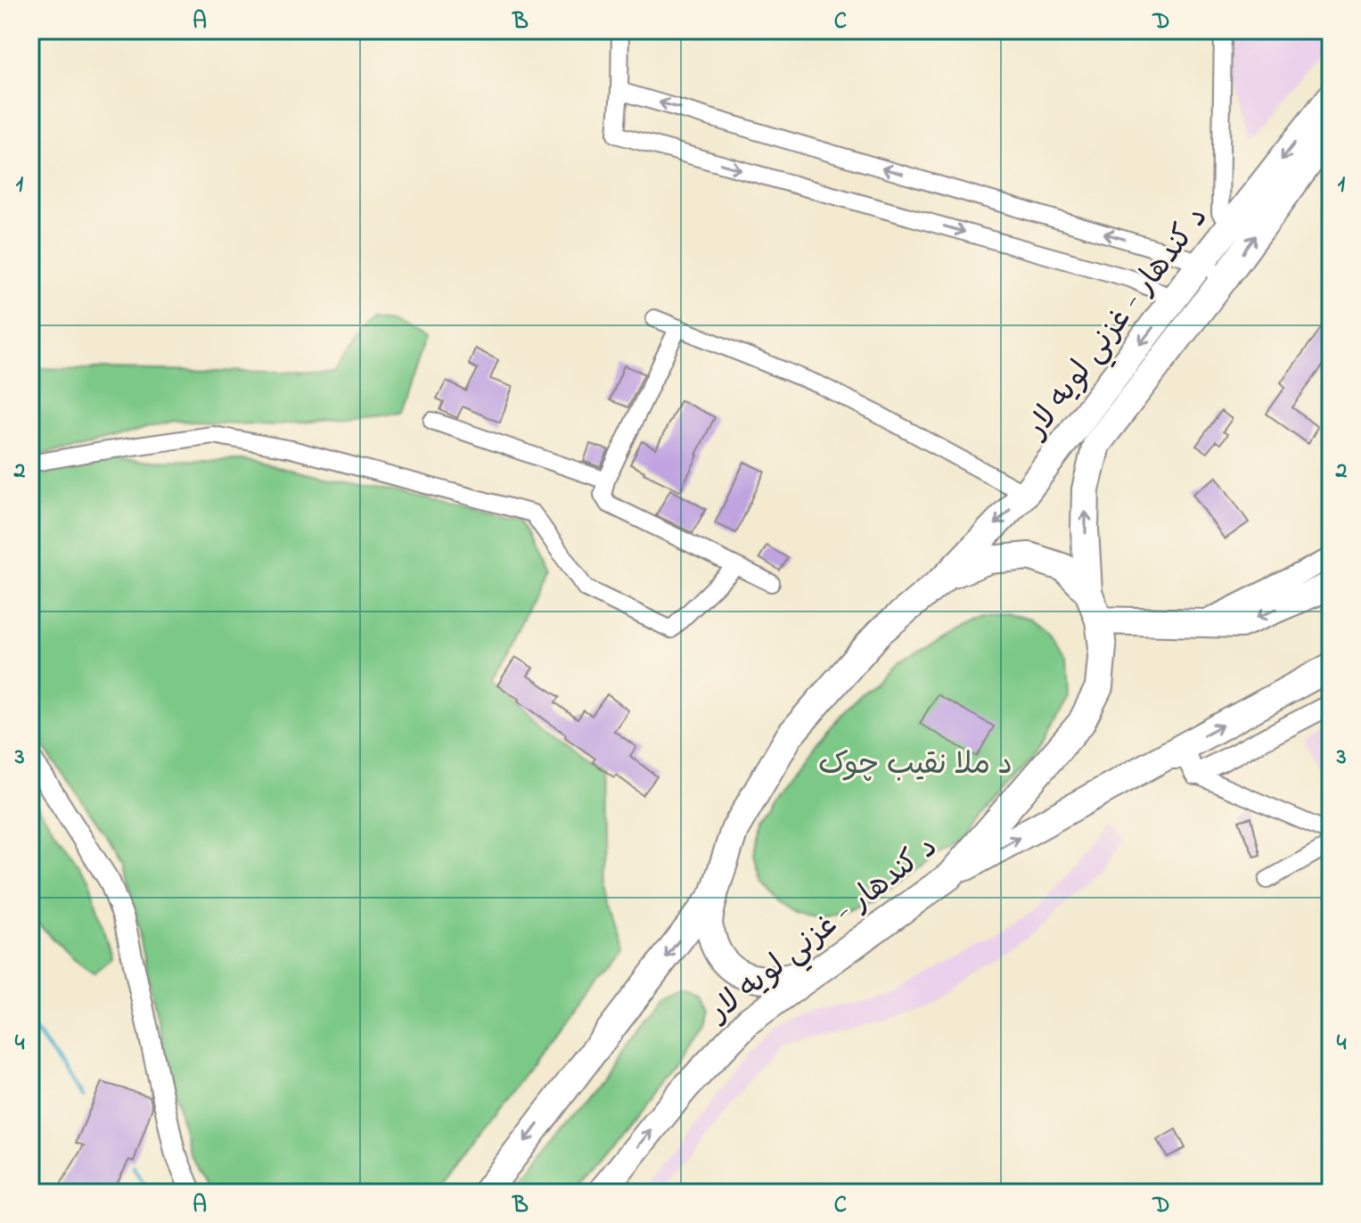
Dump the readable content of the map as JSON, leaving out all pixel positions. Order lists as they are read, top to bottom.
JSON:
{
  "streets": {
    "highway": ["د کندهار - غزني لويه لار"]
  },
  "parks": ["د ملا نقيب چوک"],
  "grid": {
    "columns": [
      "A",
      "B",
      "C",
      "D"
    ],
    "rows": [
      "1",
      "2",
      "3",
      "4"
    ]
  }
}
